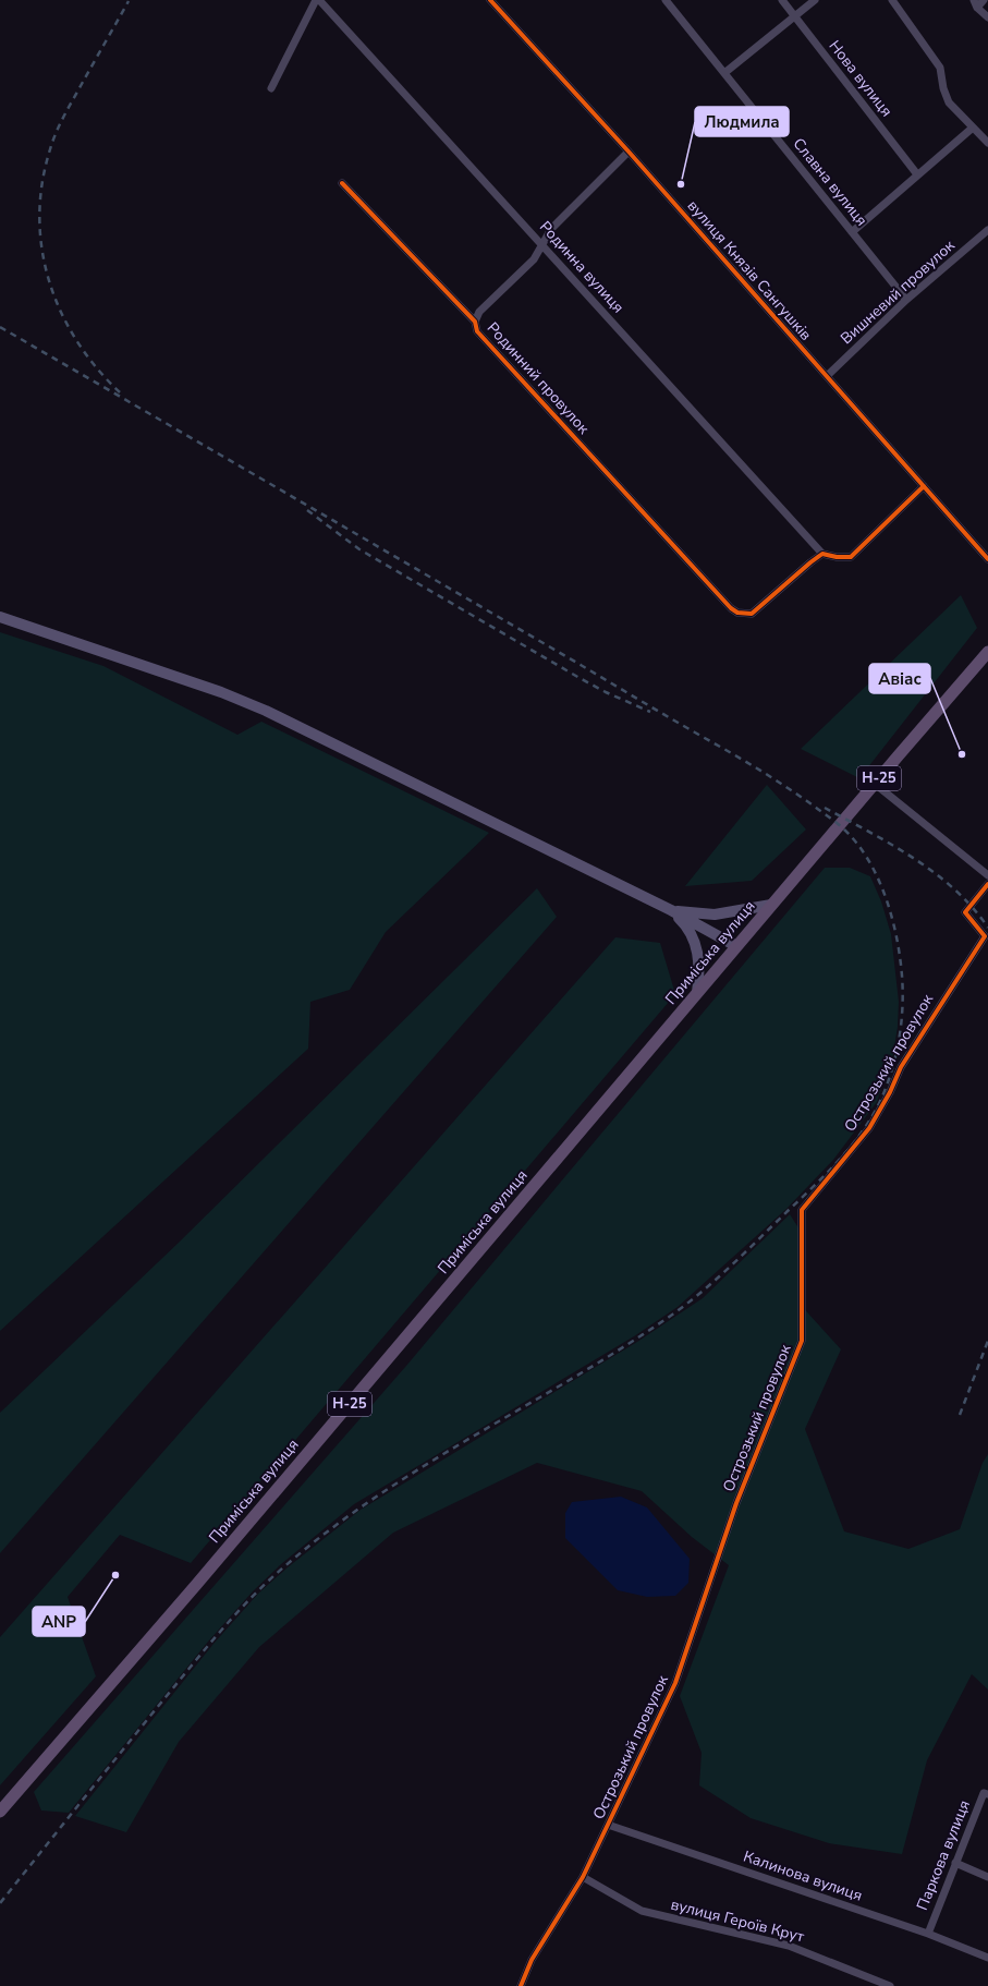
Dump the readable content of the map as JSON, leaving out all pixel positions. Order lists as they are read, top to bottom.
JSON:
{
  "streets": {
    "main road": ["Н-25", "Приміська вулиця"],
    "street": [
      "Нова вулиця",
      "Славна вулиця",
      "Родинна вулиця",
      "вулиця Князів Сангушків",
      "Вишневий провулок",
      "Родинний провулок",
      "Острозький провулок",
      "Паркова вулиця",
      "Калинова вулиця",
      "вулиця Героїв Крут"
    ]
  },
  "crossings": [
    ["Славна вулиця", "Вишневий провулок"],
    ["Родинна вулиця", "Родинний провулок"],
    ["вулиця Князів Сангушків", "Вишневий провулок"],
    ["Острозький провулок", "Калинова вулиця"],
    ["Острозький провулок", "вулиця Героїв Крут"],
    ["Паркова вулиця", "Калинова вулиця"]
  ],
  "places": ["Людмила", "Авіас", "ANP"]
}
